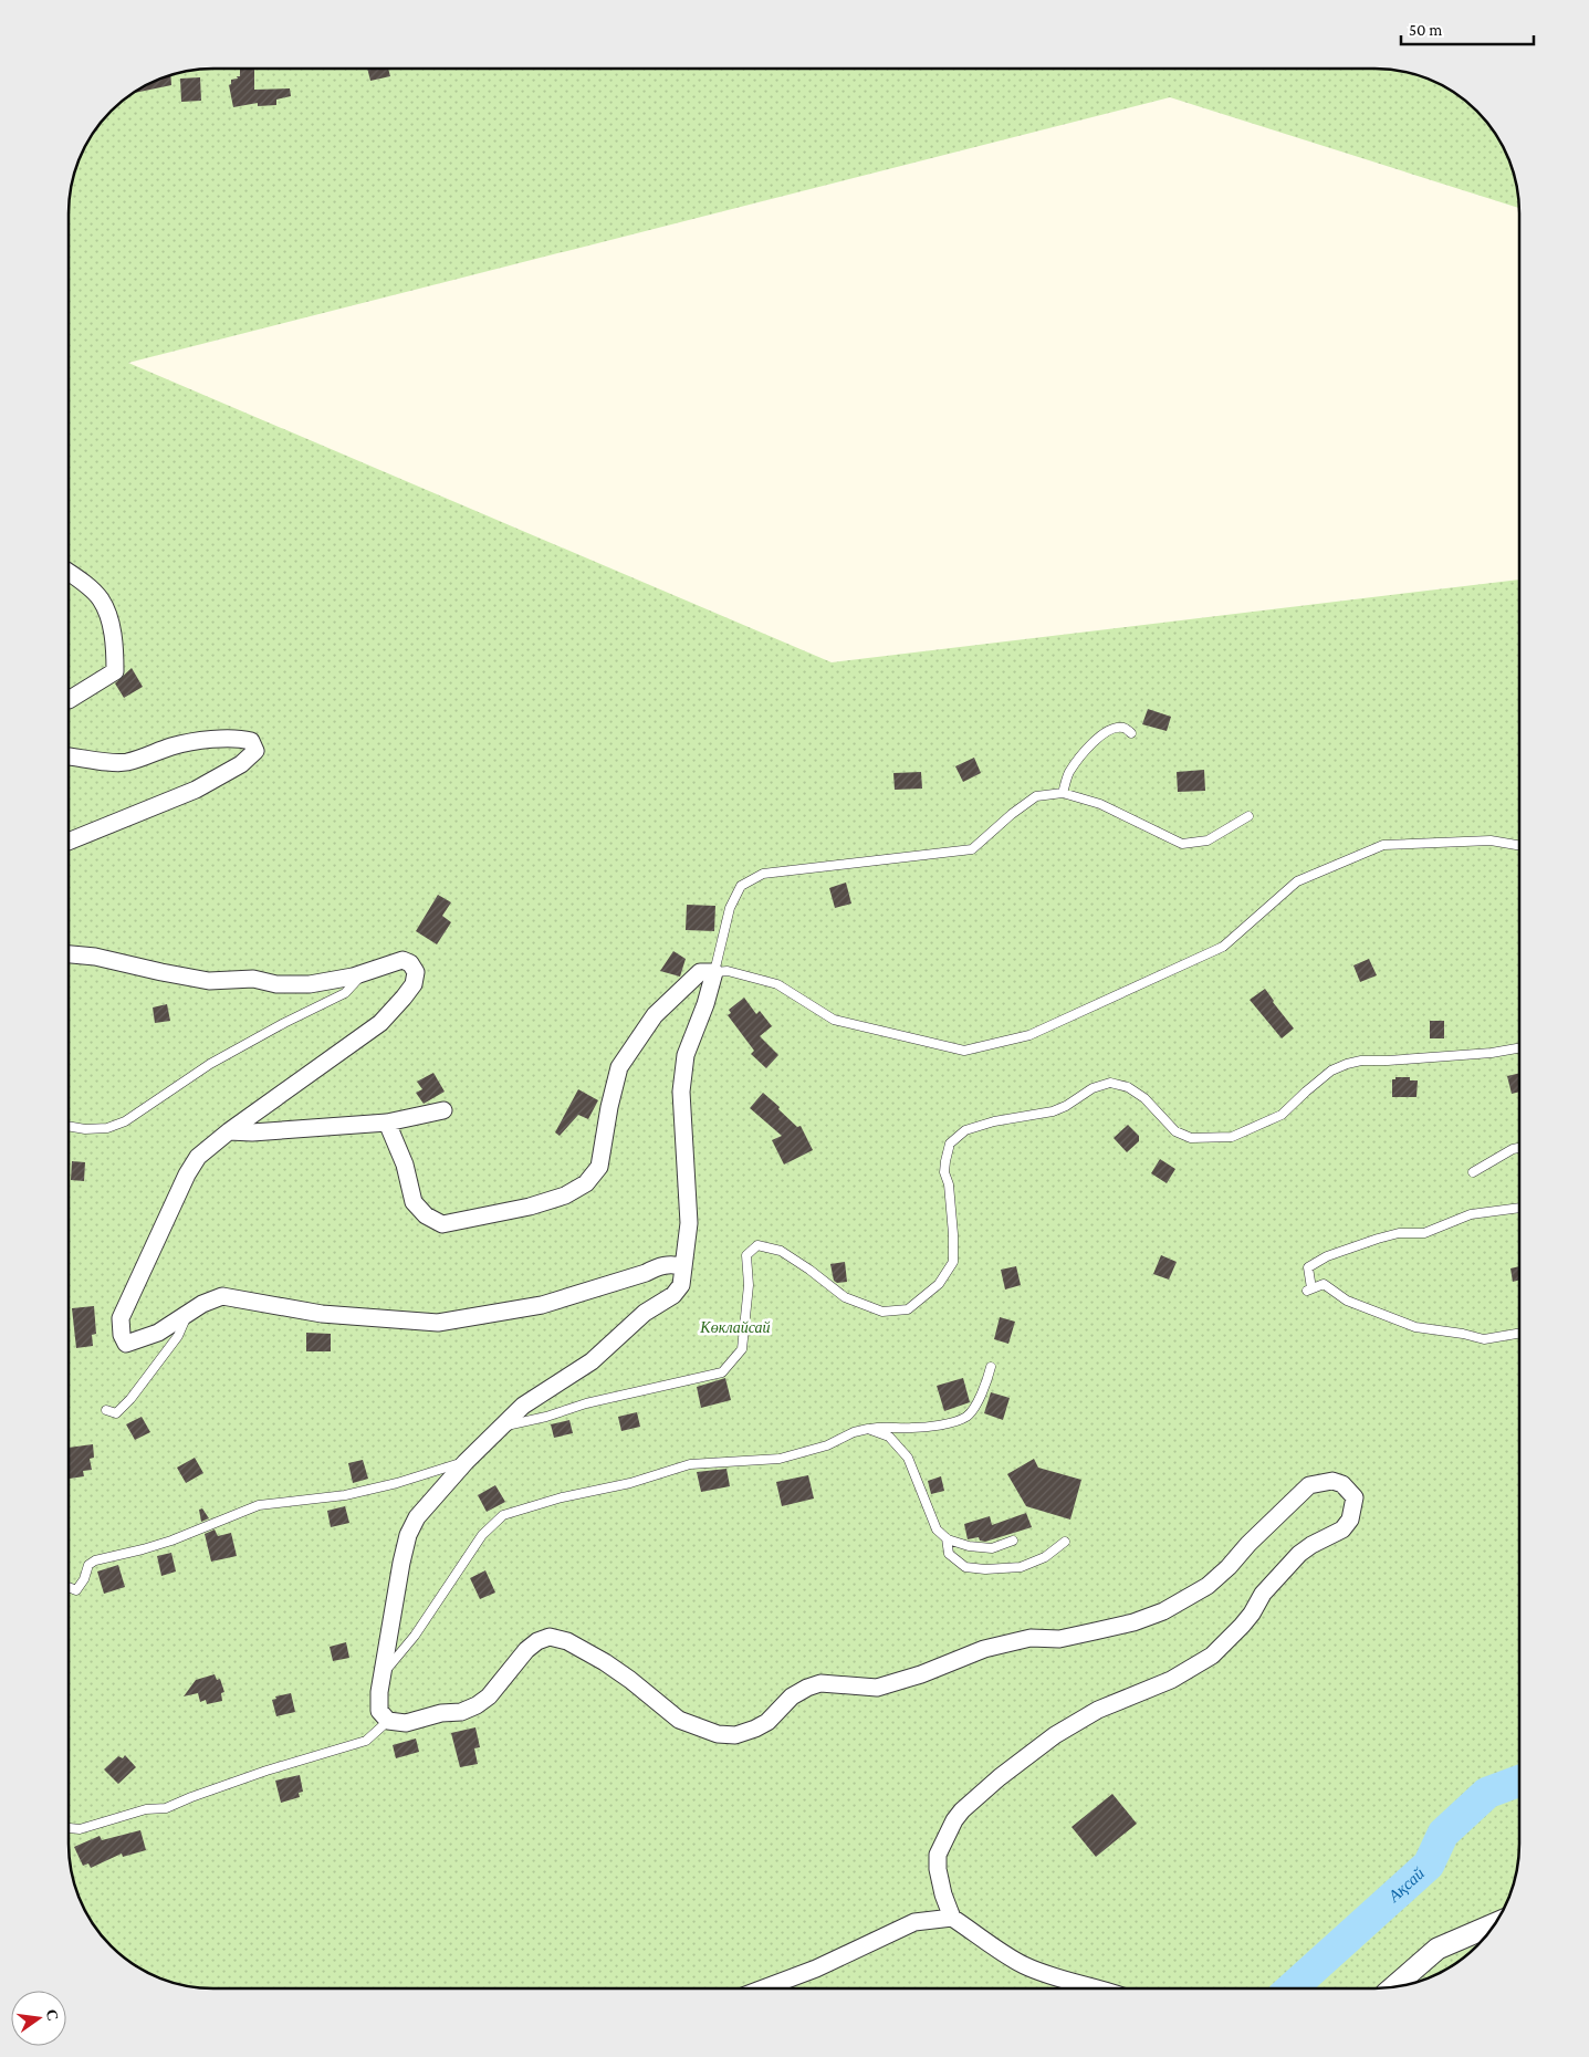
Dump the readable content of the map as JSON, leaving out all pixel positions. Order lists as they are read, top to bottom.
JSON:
{
  "water": ["Ақсай"],
  "parks": ["Көклайсай"],
  "scale_bar": "50 m",
  "north": "right"
}
